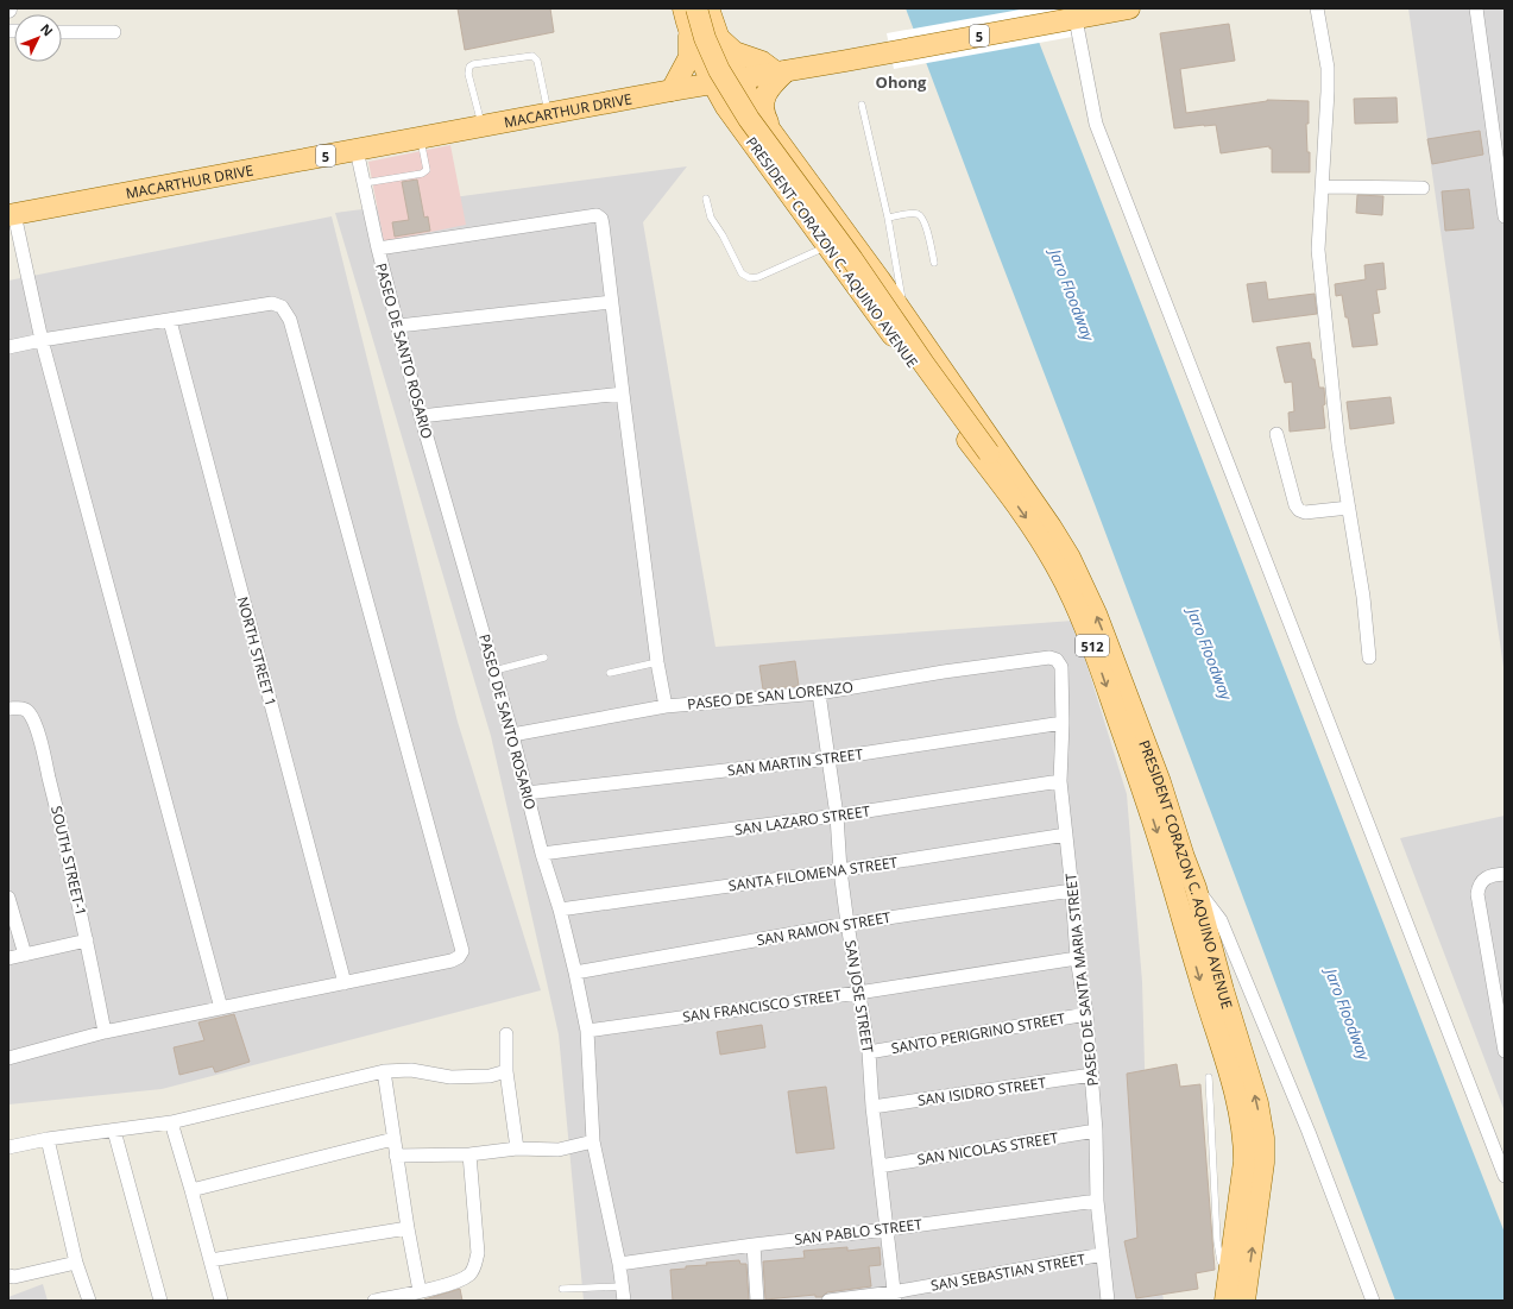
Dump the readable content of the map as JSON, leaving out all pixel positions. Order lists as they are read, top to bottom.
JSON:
{
  "streets": {
    "main road": [
      "5",
      "MACARTHUR DRIVE",
      "PRESIDENT CORAZON C. AQUINO AVENUE",
      "512"
    ],
    "street": [
      "PASEO DE SANTO ROSARIO",
      "NORTH STREET 1",
      "PASEO DE SAN LORENZO",
      "SAN MARTIN STREET",
      "SAN LAZARO STREET",
      "SOUTH STREET-1",
      "SANTA FILOMENA STREET",
      "SAN RAMON STREET",
      "PASEO DE SANTA MARIA STREET",
      "SAN JOSE STREET",
      "SAN FRANCISCO STREET",
      "SANTO PERIGRINO STREET",
      "SAN ISIDRO STREET",
      "SAN NICOLAS STREET",
      "SAN PABLO STREET",
      "SAN SEBASTIAN STREET"
    ]
  },
  "crossings": [
    ["MACARTHUR DRIVE", "PRESIDENT CORAZON C. AQUINO AVENUE"],
    ["MACARTHUR DRIVE", "PASEO DE SANTO ROSARIO"],
    ["PASEO DE SANTO ROSARIO", "PASEO DE SAN LORENZO"],
    ["PASEO DE SANTO ROSARIO", "SAN MARTIN STREET"],
    ["PASEO DE SANTO ROSARIO", "SAN LAZARO STREET"],
    ["PASEO DE SANTO ROSARIO", "SANTA FILOMENA STREET"],
    ["PASEO DE SANTO ROSARIO", "SAN RAMON STREET"],
    ["PASEO DE SANTO ROSARIO", "SAN FRANCISCO STREET"],
    ["PASEO DE SANTO ROSARIO", "SAN PABLO STREET"],
    ["PASEO DE SAN LORENZO", "PASEO DE SANTA MARIA STREET"],
    ["PASEO DE SAN LORENZO", "SAN JOSE STREET"],
    ["SAN MARTIN STREET", "PASEO DE SANTA MARIA STREET"],
    ["SAN MARTIN STREET", "SAN JOSE STREET"],
    ["SAN LAZARO STREET", "PASEO DE SANTA MARIA STREET"],
    ["SAN LAZARO STREET", "SAN JOSE STREET"],
    ["SANTA FILOMENA STREET", "PASEO DE SANTA MARIA STREET"],
    ["SANTA FILOMENA STREET", "SAN JOSE STREET"],
    ["SAN RAMON STREET", "PASEO DE SANTA MARIA STREET"],
    ["SAN RAMON STREET", "SAN JOSE STREET"],
    ["PASEO DE SANTA MARIA STREET", "SAN FRANCISCO STREET"],
    ["PASEO DE SANTA MARIA STREET", "SANTO PERIGRINO STREET"],
    ["PASEO DE SANTA MARIA STREET", "SAN ISIDRO STREET"],
    ["PASEO DE SANTA MARIA STREET", "SAN NICOLAS STREET"],
    ["PASEO DE SANTA MARIA STREET", "SAN PABLO STREET"],
    ["PASEO DE SANTA MARIA STREET", "SAN SEBASTIAN STREET"],
    ["SAN JOSE STREET", "SAN FRANCISCO STREET"],
    ["SAN JOSE STREET", "SANTO PERIGRINO STREET"],
    ["SAN JOSE STREET", "SAN ISIDRO STREET"],
    ["SAN JOSE STREET", "SAN NICOLAS STREET"],
    ["SAN JOSE STREET", "SAN PABLO STREET"],
    ["SAN JOSE STREET", "SAN SEBASTIAN STREET"]
  ],
  "districts": ["Ohong"],
  "water": ["Jaro Floodway"],
  "north": "top right"
}
